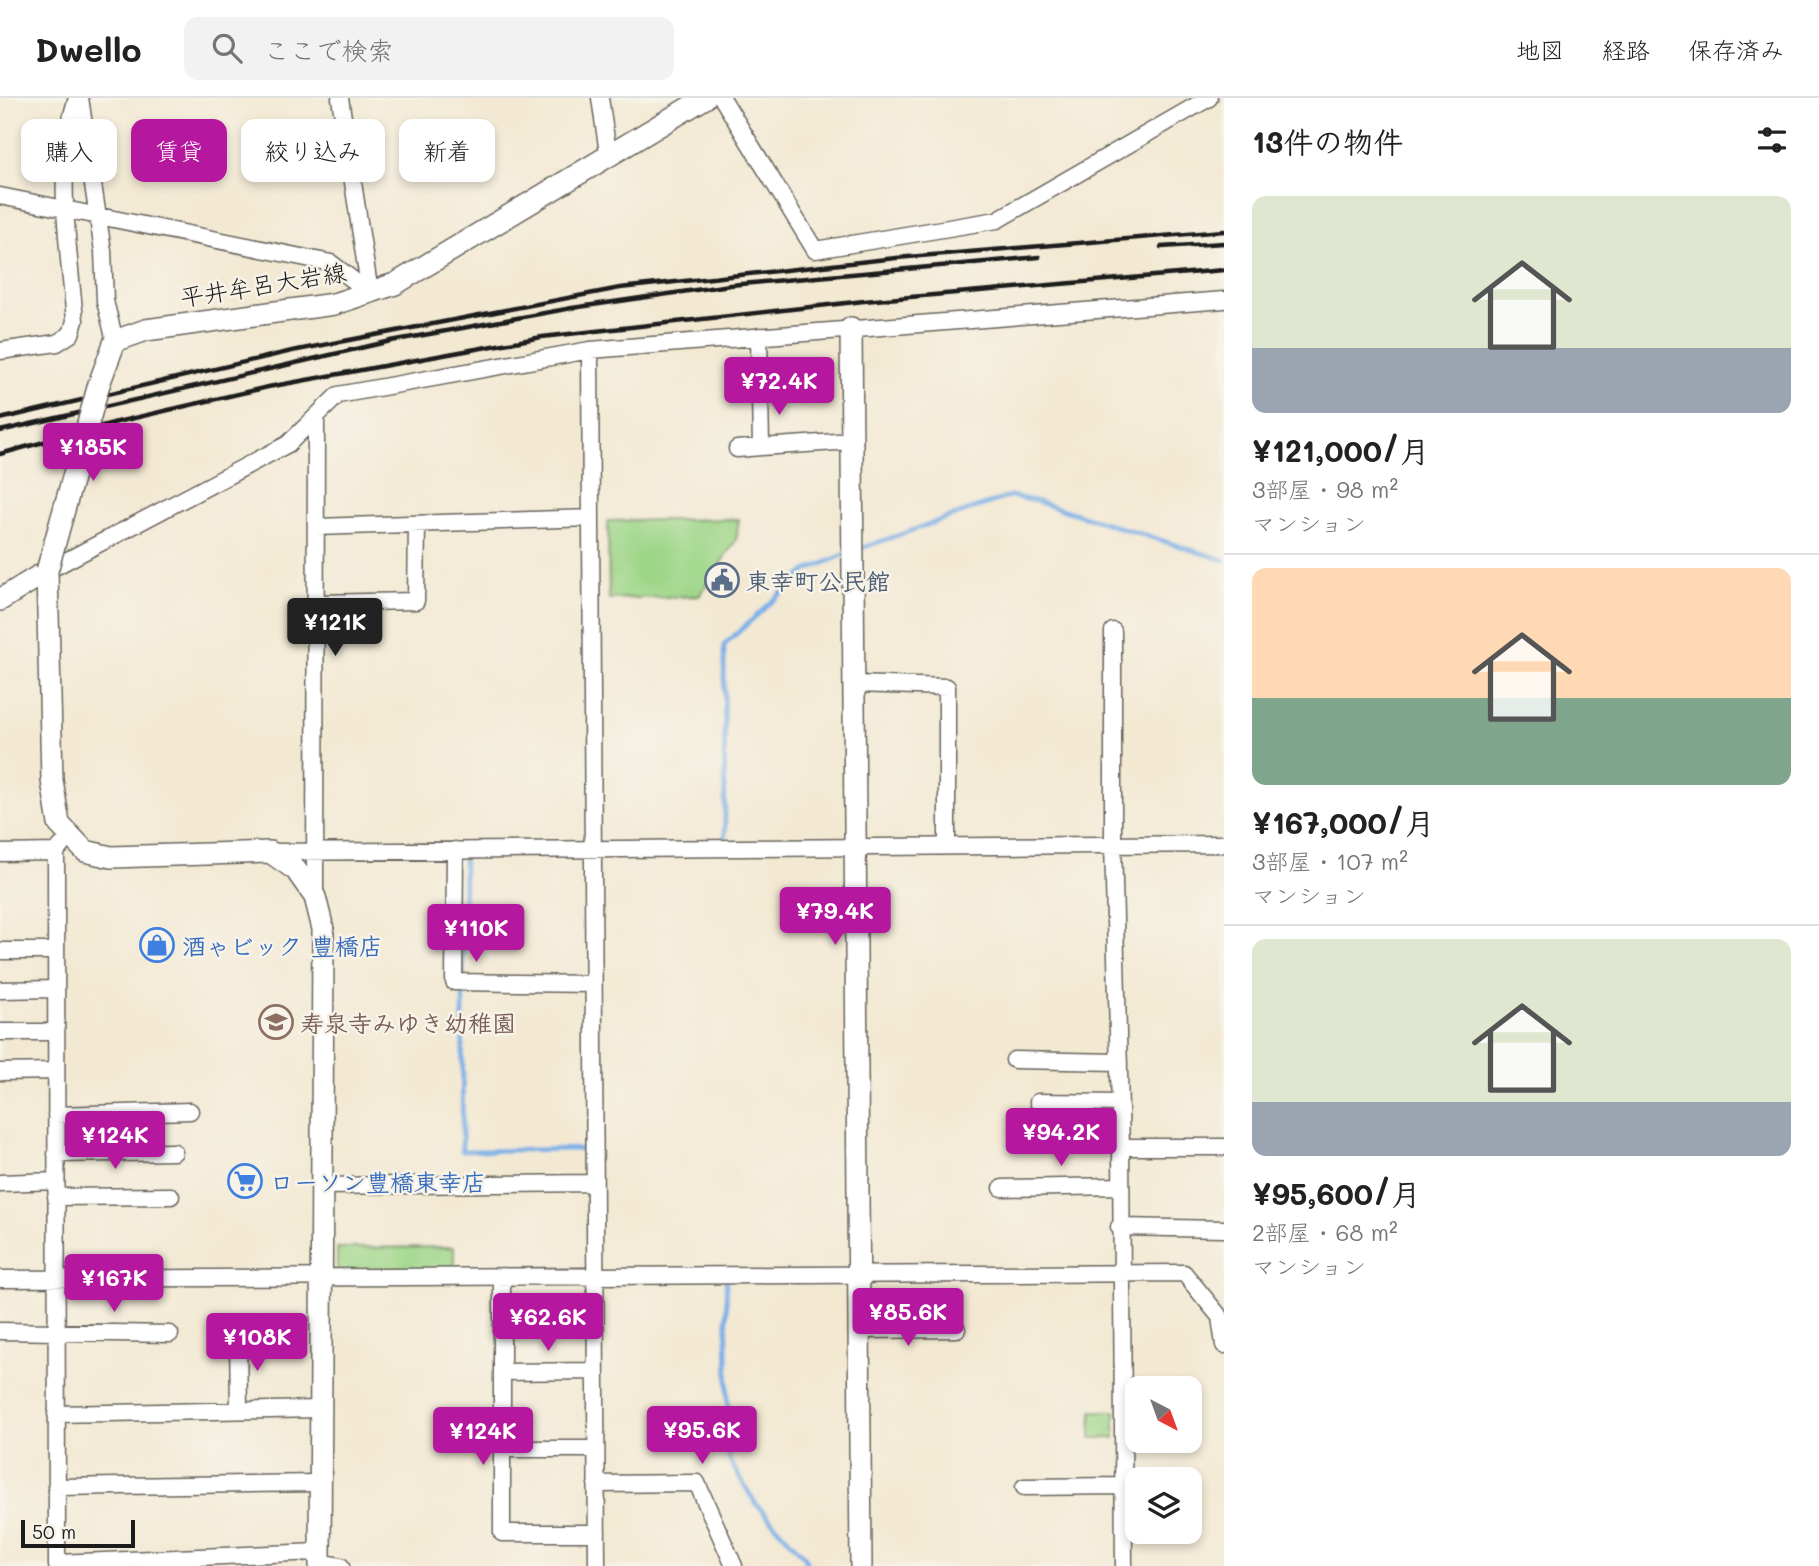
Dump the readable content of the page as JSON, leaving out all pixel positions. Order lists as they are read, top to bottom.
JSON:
{
  "streets": {
    "street": ["平井牟呂大岩線"]
  },
  "places": {
    "public building": ["東幸町公民館"],
    "shop": ["酒ゃビック 豊橋店"],
    "school or university": ["寿泉寺みゆき幼稚園"],
    "supermarket": ["ローソン豊橋東幸店"]
  },
  "scale_bar": "50 m",
  "north": "bottom right",
  "page": {
    "header": "Dwello",
    "search": "ここで検索",
    "nav": ["地図", "経路", "保存済み"],
    "heading": "13件の物件",
    "chip": [
      "購入",
      "賃貸",
      "絞り込み",
      "新着"
    ],
    "list": [
      {
        "name": "¥121,000/月",
        "note": "3部屋 · 98 m² · マンション"
      },
      {
        "name": "¥167,000/月",
        "note": "3部屋 · 107 m² · マンション"
      },
      {
        "name": "¥95,600/月",
        "note": "2部屋 · 68 m² · マンション"
      }
    ],
    "price": [
      "¥72.4K",
      "¥185K",
      "¥121K",
      "¥79.4K",
      "¥110K",
      "¥94.2K",
      "¥124K",
      "¥167K",
      "¥85.6K",
      "¥62.6K",
      "¥108K",
      "¥95.6K",
      "¥124K"
    ],
    "scale": "50 m"
  }
}
